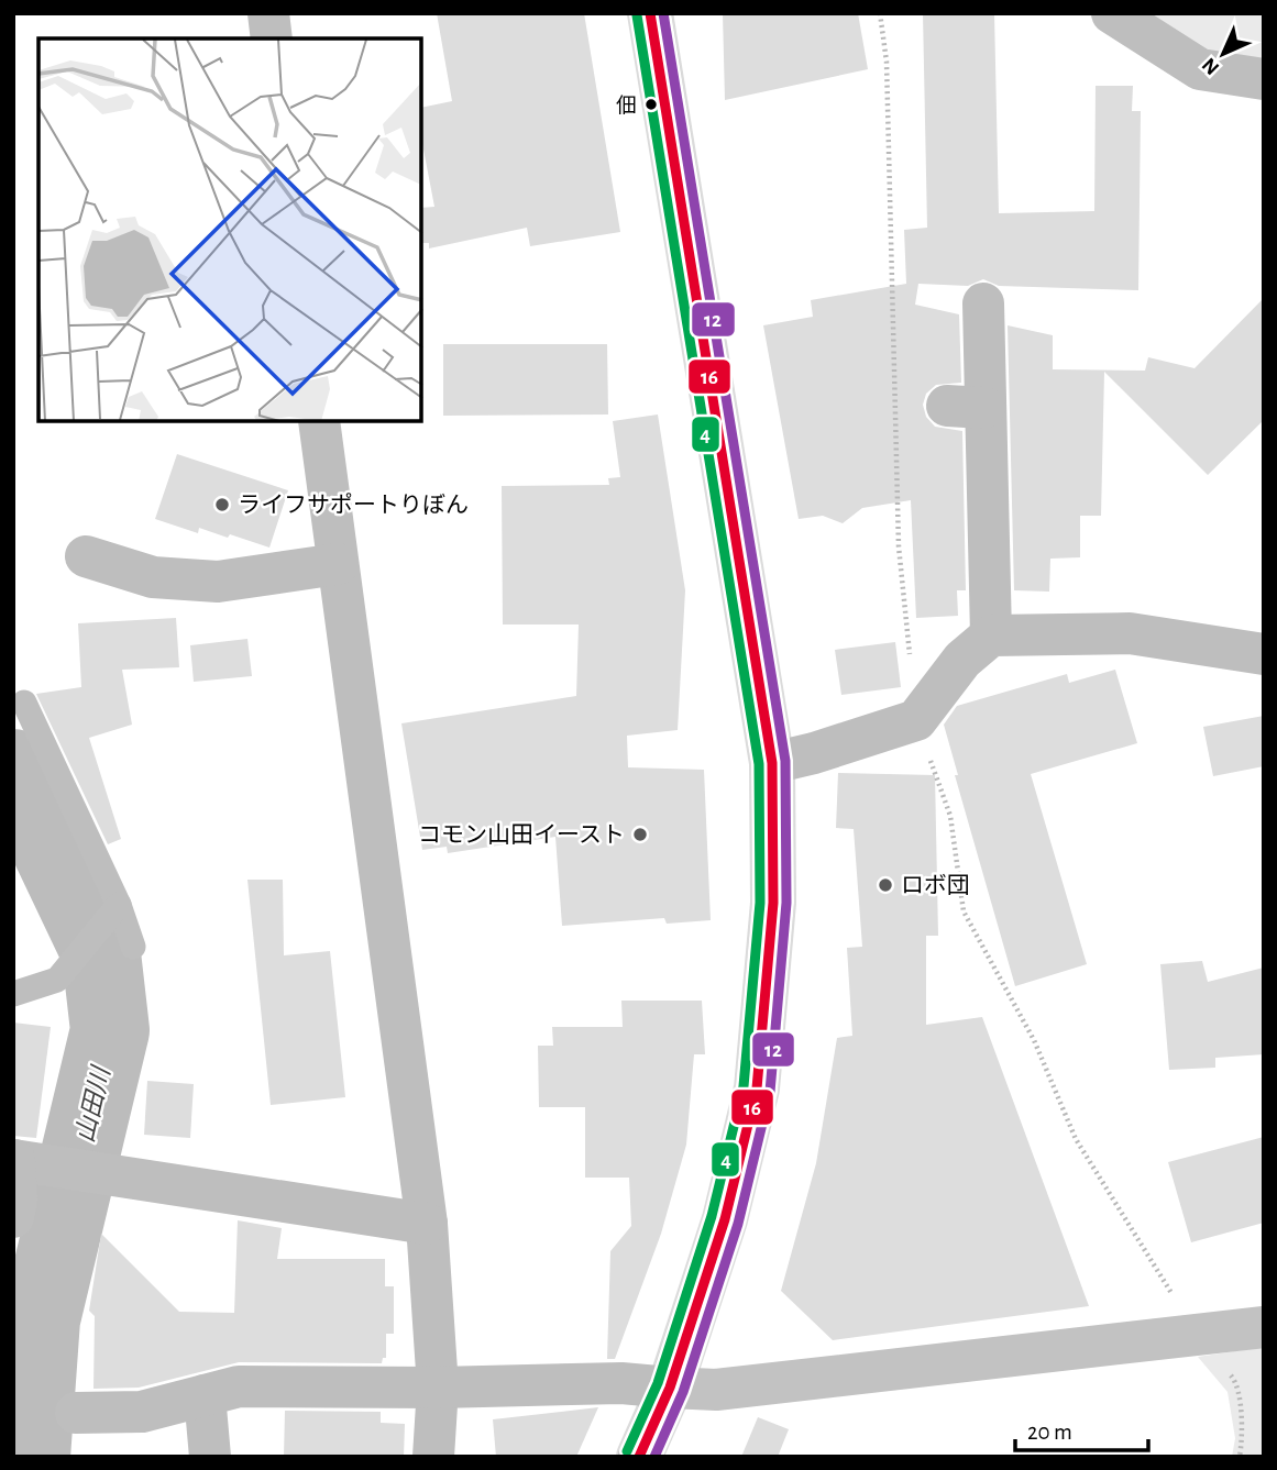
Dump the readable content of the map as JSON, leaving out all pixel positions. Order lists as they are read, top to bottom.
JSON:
{
  "water": ["山田川"],
  "places": [
    "佃",
    "ライフサポートりぼん",
    "コモン山田イースト",
    "ロボ団"
  ],
  "lines": ["transit line 16", "transit line 12", "transit line 4"],
  "scale_bar": "20 m",
  "north": "bottom left"
}
